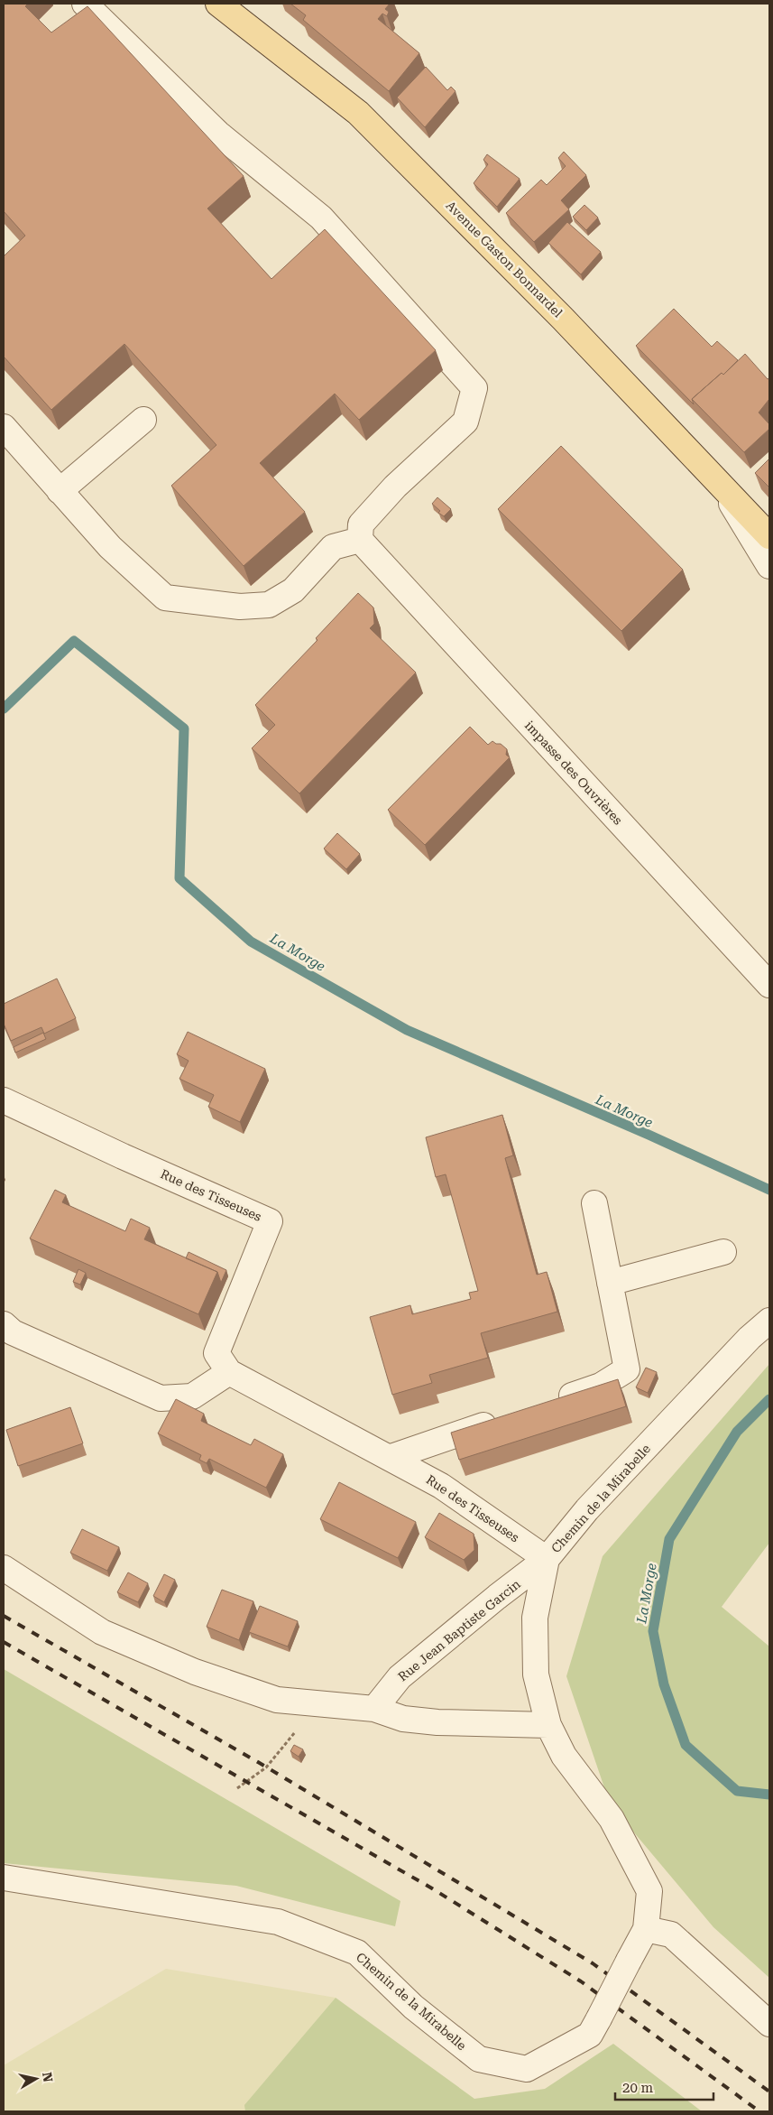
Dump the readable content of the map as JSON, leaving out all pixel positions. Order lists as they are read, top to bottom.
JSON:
{
  "streets": {
    "main road": ["Avenue Gaston Bonnardel"],
    "street": [
      "impasse des Ouvrières",
      "Rue des Tisseuses",
      "Chemin de la Mirabelle",
      "Rue Jean Baptiste Garcin"
    ]
  },
  "crossings": [
    ["Rue des Tisseuses", "Chemin de la Mirabelle"],
    ["Rue des Tisseuses", "Rue Jean Baptiste Garcin"],
    ["Chemin de la Mirabelle", "Rue Jean Baptiste Garcin"]
  ],
  "water": ["La Morge"],
  "scale_bar": "20 m",
  "north": "right"
}
